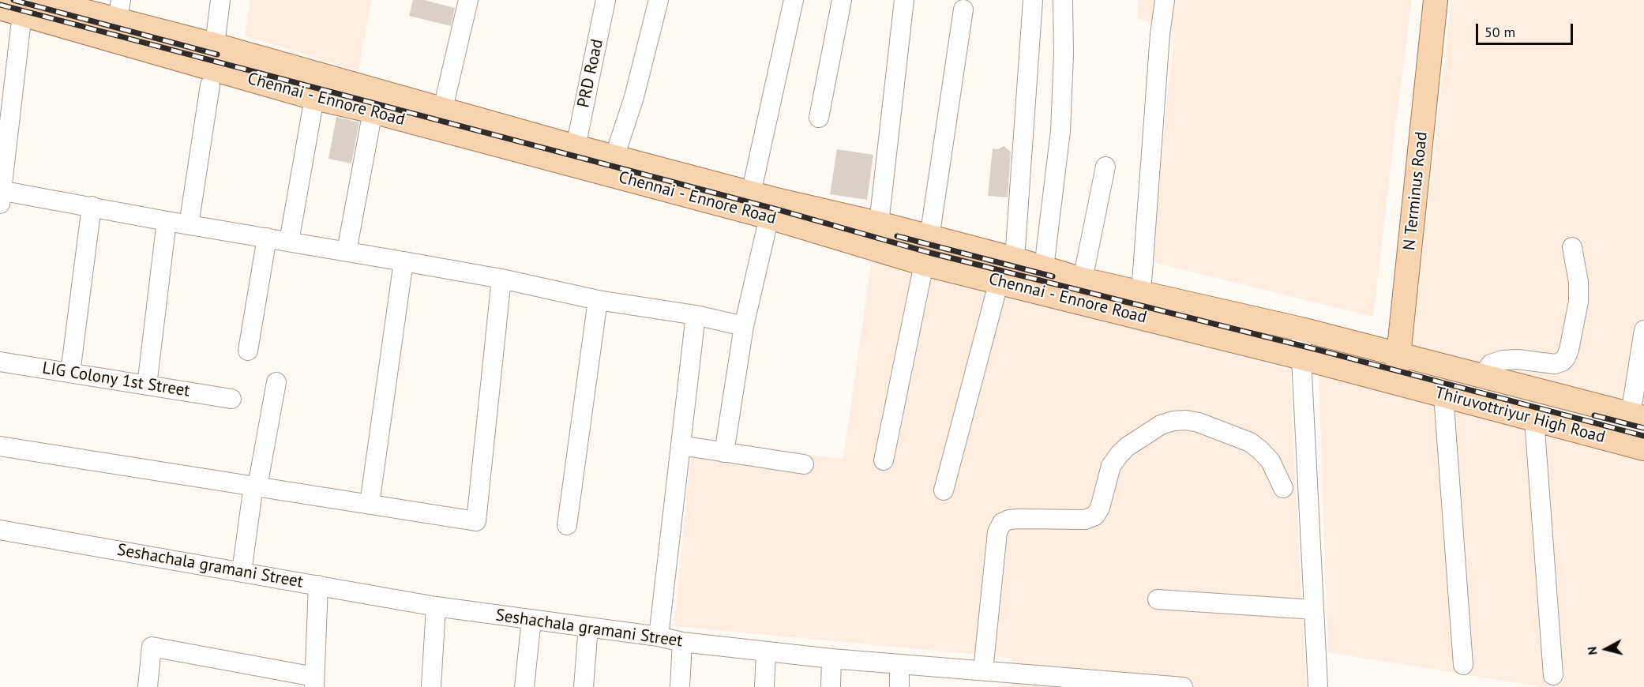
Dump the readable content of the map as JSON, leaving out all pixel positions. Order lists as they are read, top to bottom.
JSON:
{
  "streets": {
    "main road": ["Chennai - Ennore Road", "N Terminus Road", "Thiruvottriyur High Road"],
    "street": ["PRD Road", "LIG Colony 1st Street", "Seshachala gramani Street"]
  },
  "crossings": [
    ["PRD Road", "Chennai - Ennore Road"],
    ["Chennai - Ennore Road", "N Terminus Road"],
    ["Chennai - Ennore Road", "Thiruvottriyur High Road"],
    ["N Terminus Road", "Thiruvottriyur High Road"]
  ],
  "scale_bar": "50 m",
  "north": "left"
}
